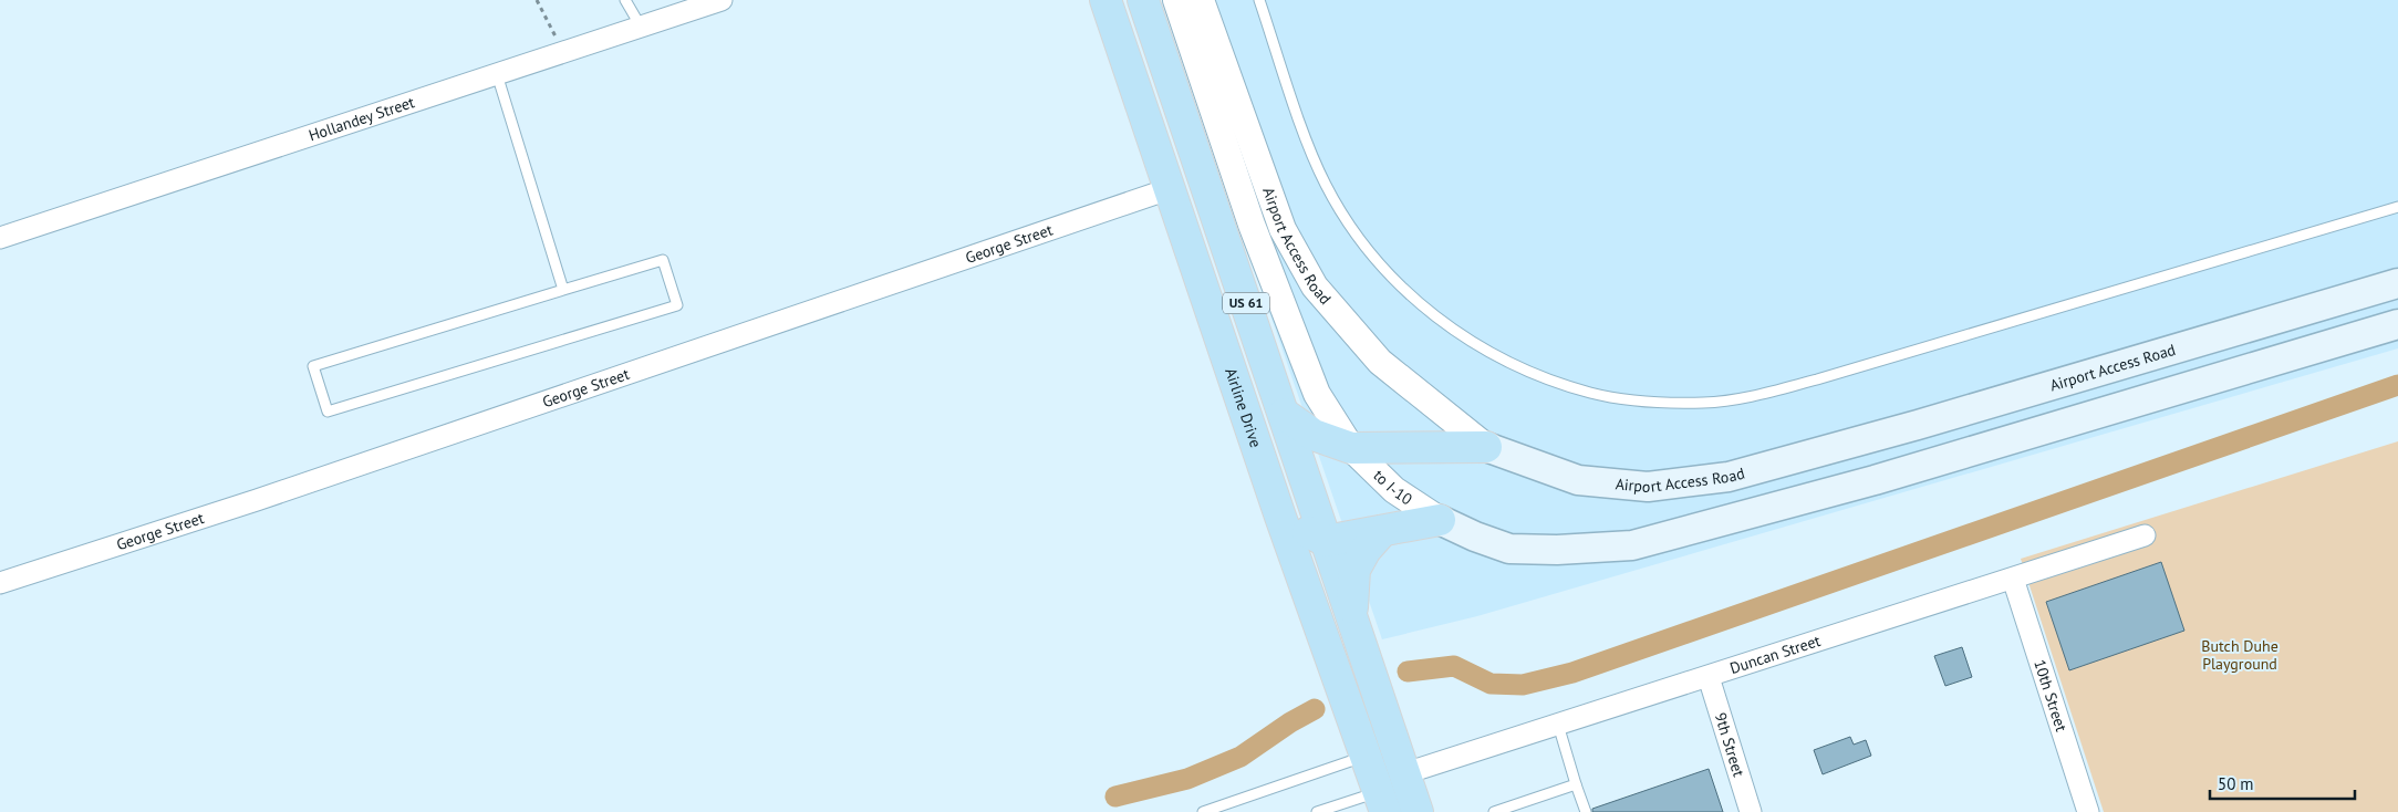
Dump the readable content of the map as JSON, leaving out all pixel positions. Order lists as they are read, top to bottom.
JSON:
{
  "streets": {
    "highway": ["US 61", "Airline Drive"],
    "main road": ["Airport Access Road"],
    "street": [
      "Hollandey Street",
      "George Street",
      "to I-10",
      "Duncan Street",
      "10th Street",
      "9th Street"
    ]
  },
  "crossings": [
    ["George Street", "Airline Drive"],
    ["Airport Access Road", "to I-10"],
    ["US 61", "Duncan Street"],
    ["Duncan Street", "10th Street"],
    ["Duncan Street", "9th Street"]
  ],
  "parks": ["Butch Duhe Playground"],
  "scale_bar": "50 m"
}
